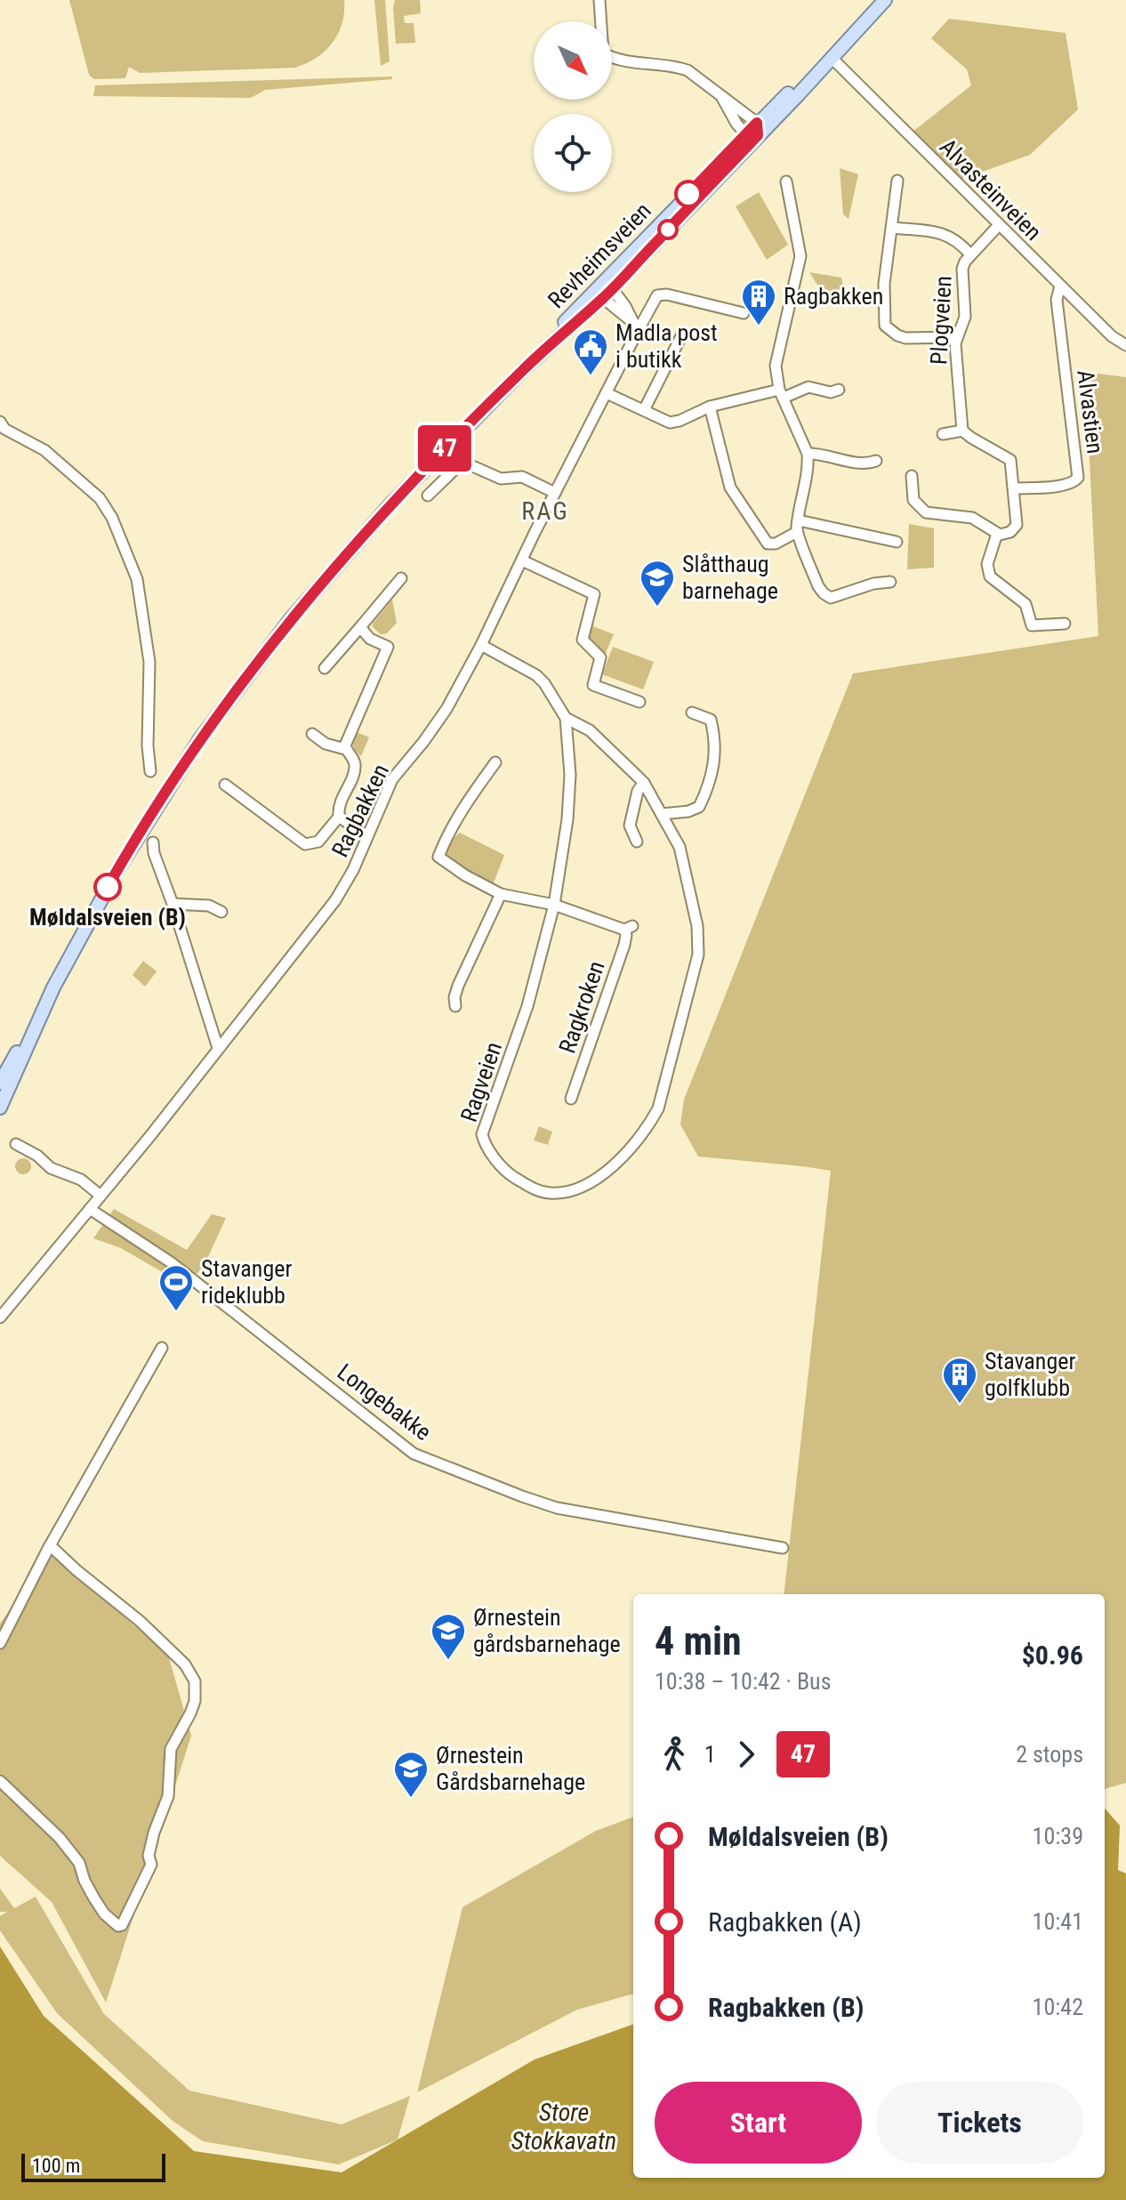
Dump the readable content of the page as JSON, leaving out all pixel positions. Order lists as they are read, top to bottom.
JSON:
{
  "streets": {
    "main road": ["Revheimsveien"],
    "street": [
      "Alvasteinveien",
      "Plogveien",
      "Alvastien",
      "Ragbakken",
      "Ragkroken",
      "Ragveien",
      "Longebakke"
    ]
  },
  "crossings": [
    ["Alvasteinveien", "Revheimsveien"],
    ["Alvasteinveien", "Plogveien"],
    ["Alvasteinveien", "Alvastien"],
    ["Ragbakken", "Ragveien"],
    ["Ragbakken", "Longebakke"],
    ["Ragkroken", "Ragveien"]
  ],
  "districts": ["RAG"],
  "water": ["Store Stokkavatn"],
  "places": {
    "building": ["Ragbakken", "Stavanger golfklubb"],
    "public building": ["Madla post i butikk"],
    "school or university": ["Slåtthaug barnehage", "Ørnestein gårdsbarnehage", "Ørnestein Gårdsbarnehage"],
    "other": ["Møldalsveien (B)"],
    "sports": ["Stavanger rideklubb"]
  },
  "lines": ["bus line 47"],
  "scale_bar": "100 m",
  "north": "bottom right",
  "page": {
    "on_map": "47",
    "heading": ["4 min", "10:38 – 10:42 · Bus", "$0.96"],
    "legs": ["1", "47", "2 stops"],
    "list": [
      {
        "name": "Møldalsveien (B)",
        "value": "10:39"
      },
      {
        "name": "Ragbakken (A)",
        "value": "10:41"
      },
      {
        "name": "Ragbakken (B)",
        "value": "10:42"
      }
    ],
    "buttons": ["Start", "Tickets"],
    "scale": "100 m"
  }
}
